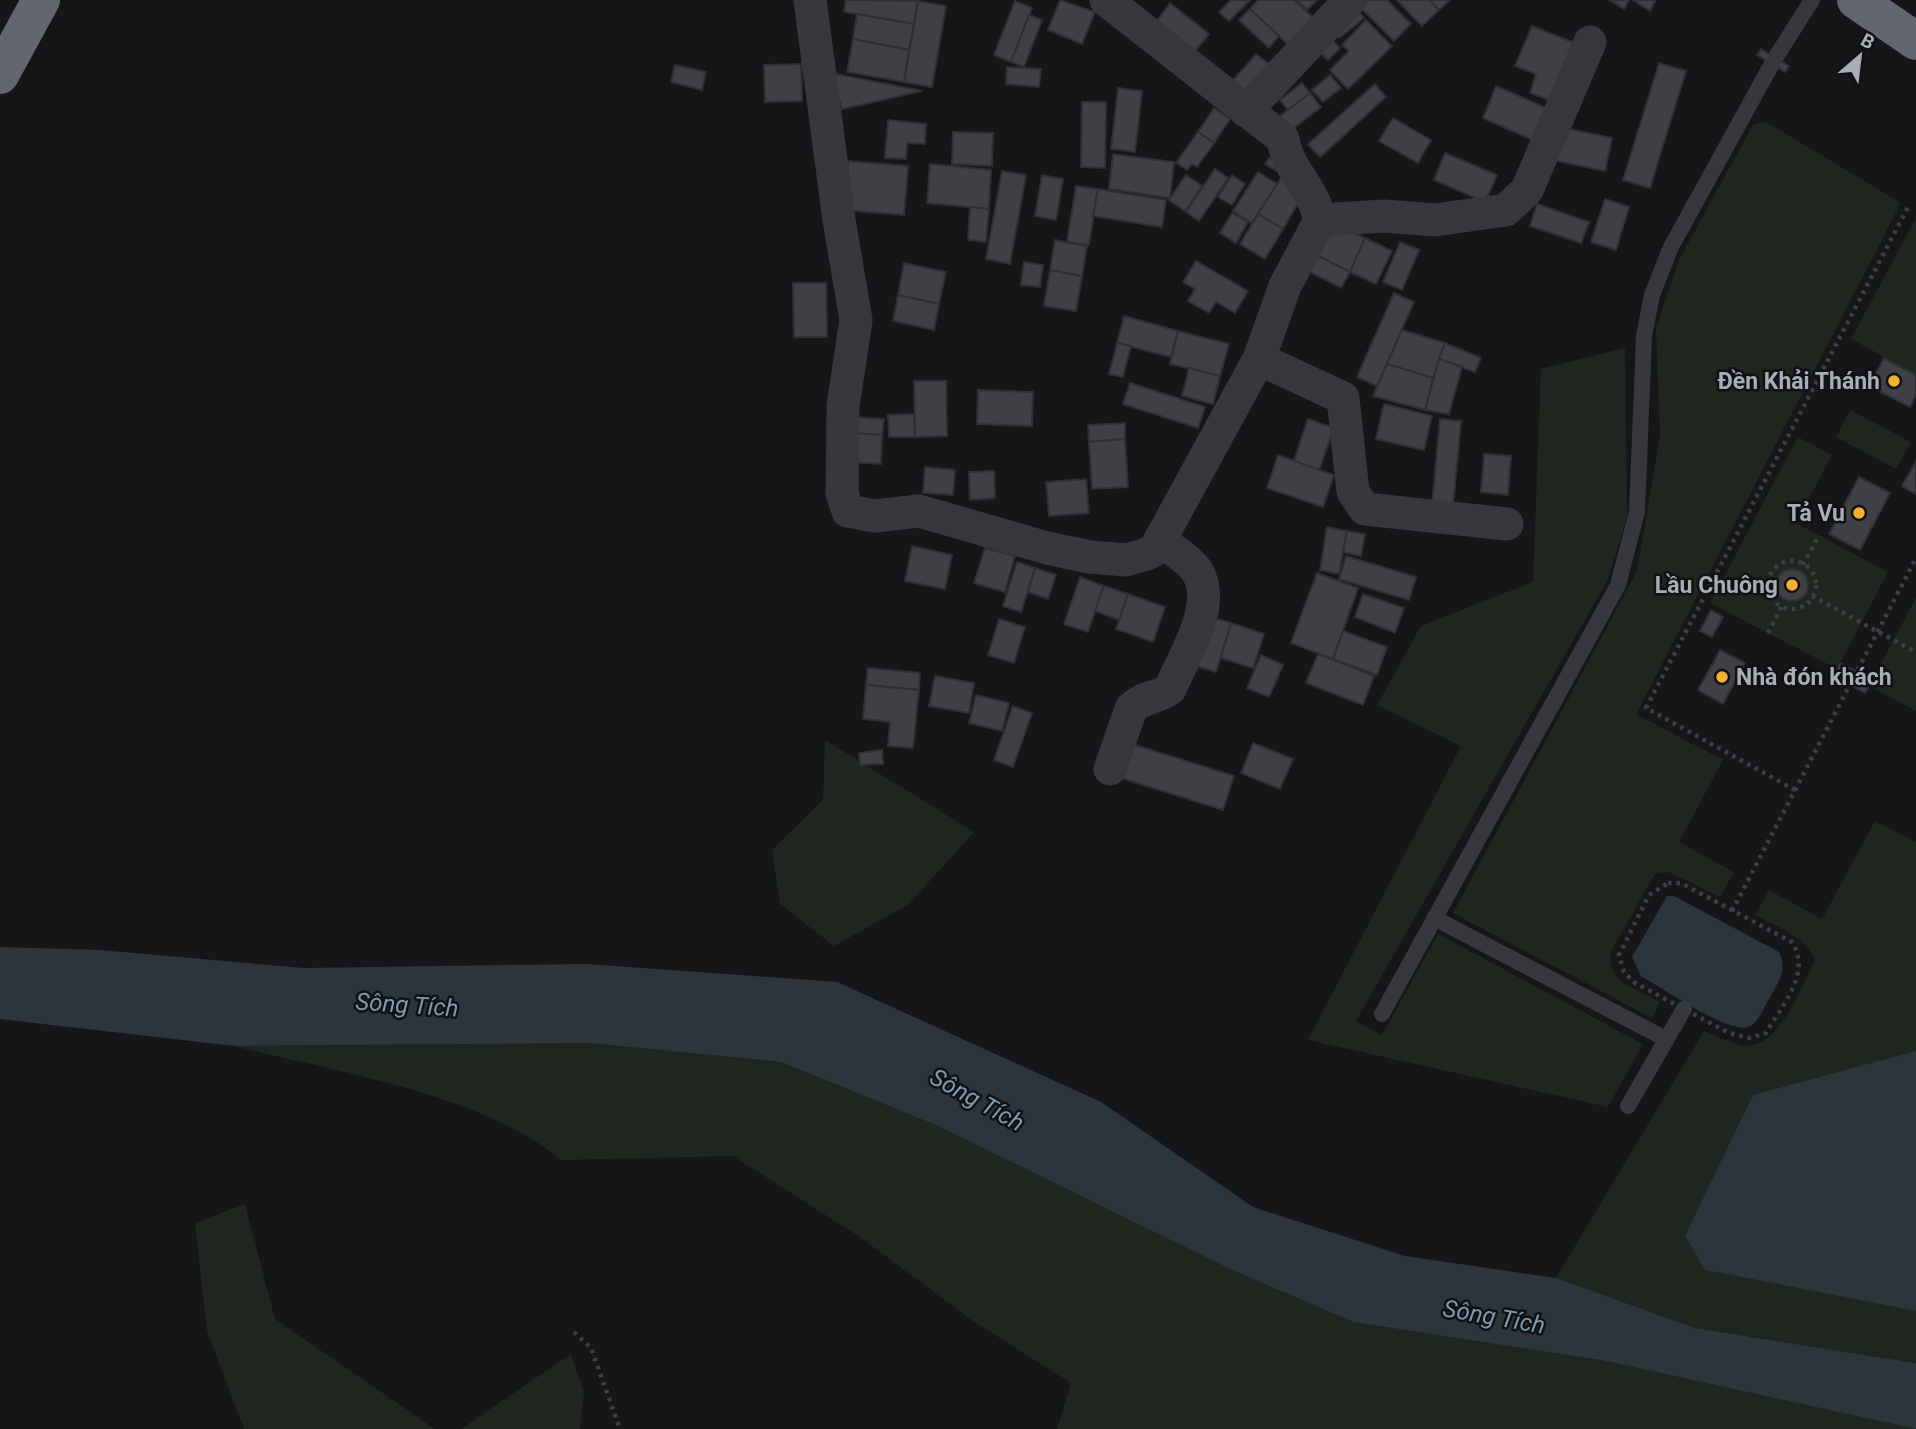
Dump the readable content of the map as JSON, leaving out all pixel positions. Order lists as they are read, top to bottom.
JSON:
{
  "water": ["Sông Tích"],
  "places": [
    "Đền Khải Thánh",
    "Tả Vu",
    "Lầu Chuông",
    "Nhà đón khách"
  ],
  "north": "top right"
}
